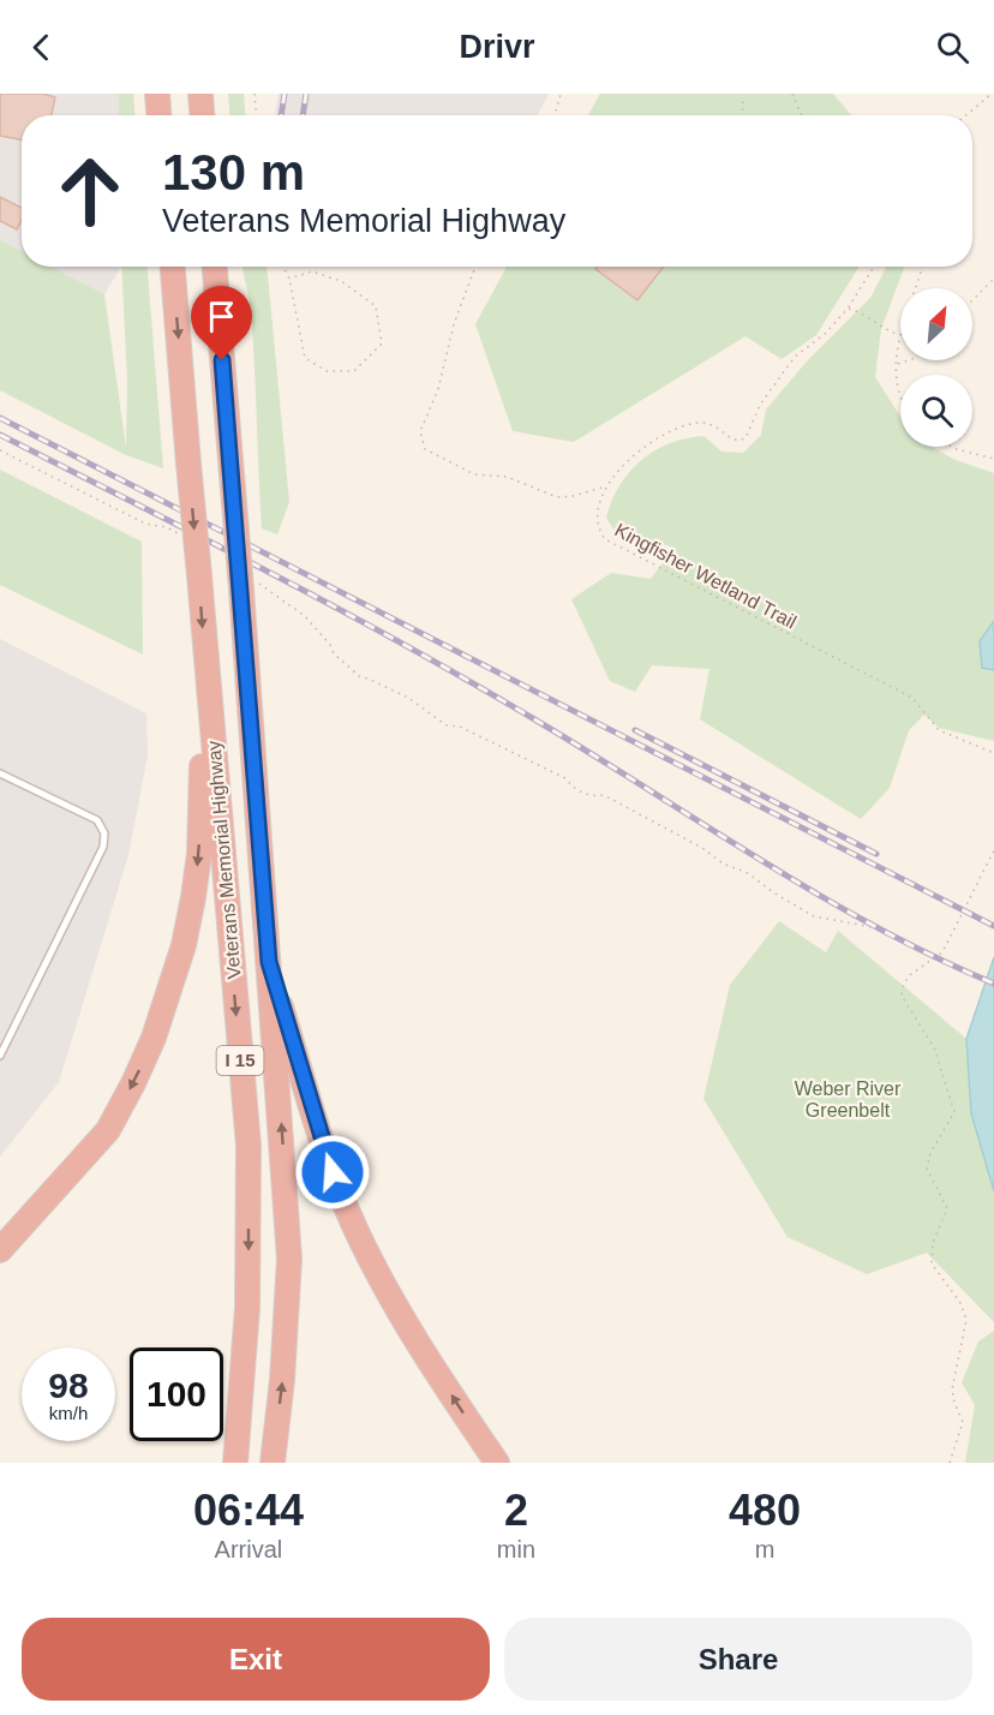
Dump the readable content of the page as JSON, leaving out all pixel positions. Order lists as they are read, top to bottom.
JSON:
{
  "streets": {
    "highway": ["Veterans Memorial Highway", "I 15"],
    "path": ["Kingfisher Wetland Trail"]
  },
  "parks": ["Weber River Greenbelt"],
  "north": "top right",
  "page": {
    "header": "Drivr",
    "turn": ["130 m", "Veterans Memorial Highway"],
    "speed": "98 km/h",
    "limit": "100",
    "eta": [
      "06:44",
      "Arrival",
      "2",
      "min",
      "480",
      "m"
    ],
    "buttons": ["Exit", "Share"]
  }
}
